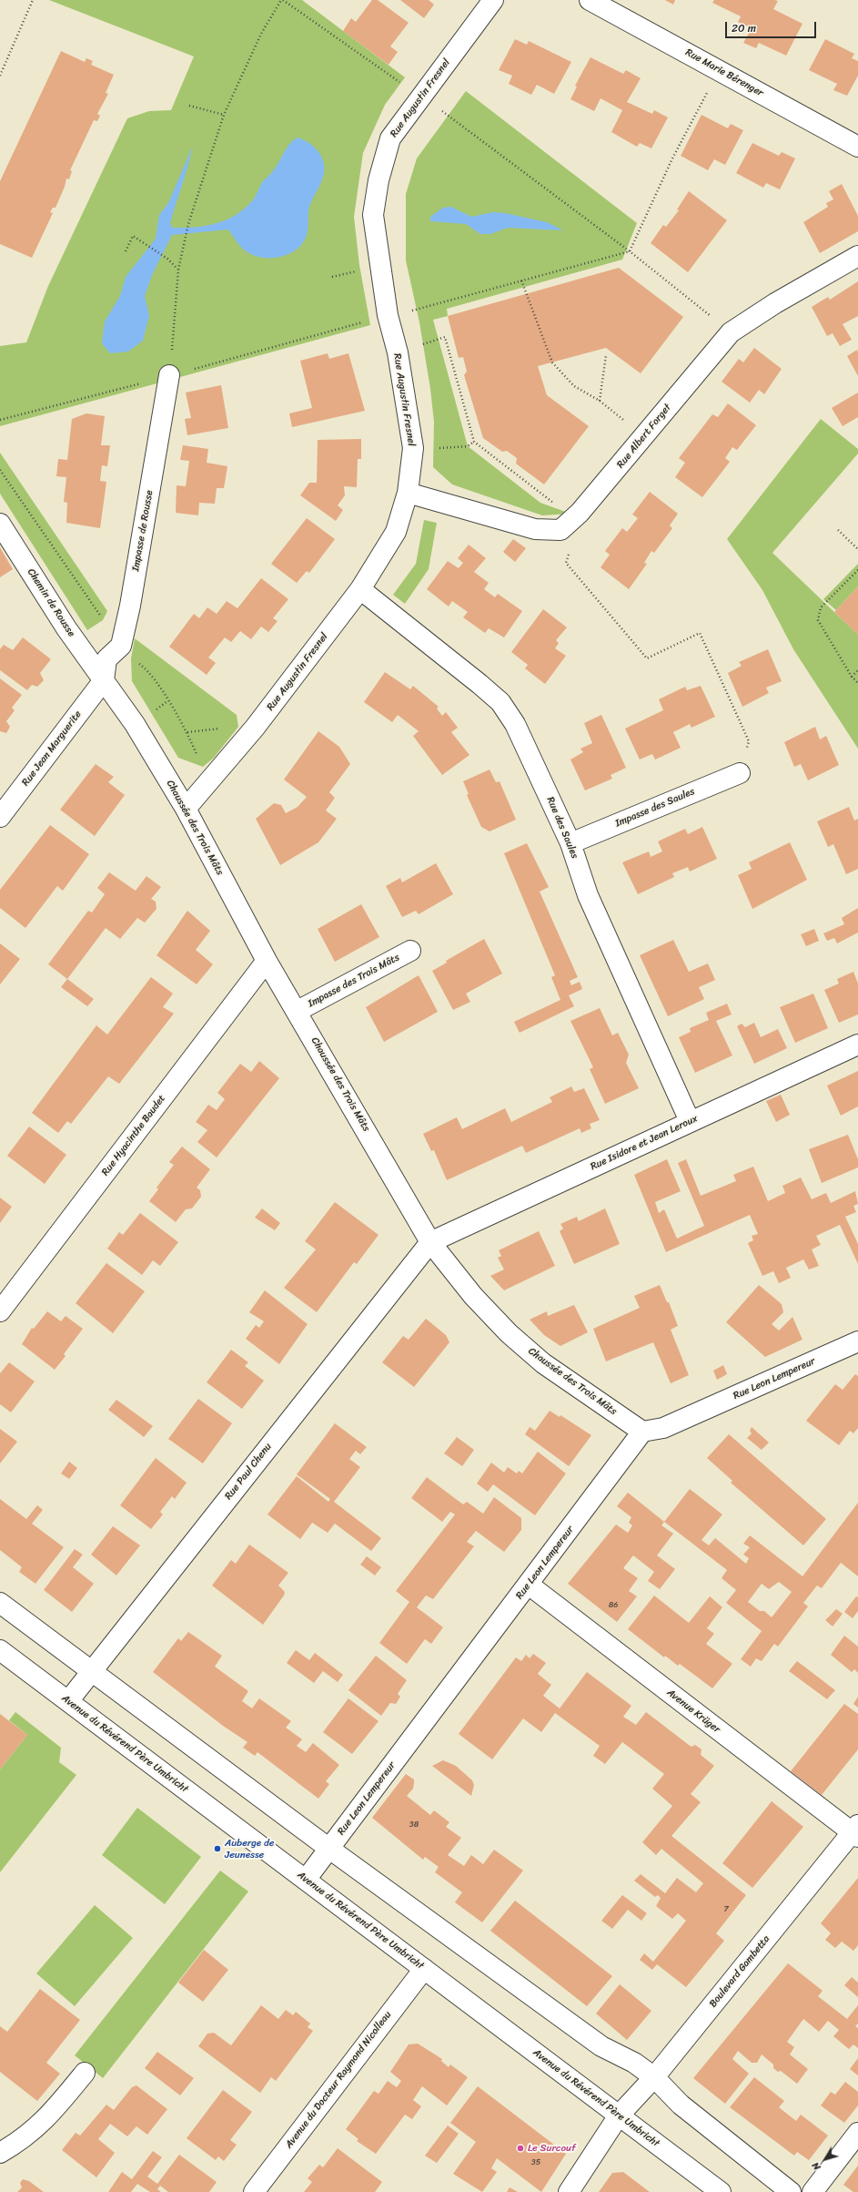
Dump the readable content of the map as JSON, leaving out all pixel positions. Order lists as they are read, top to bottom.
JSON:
{
  "streets": {
    "street": [
      "Rue Marie Bérenger",
      "Rue Augustin Fresnel",
      "Rue Albert Forget",
      "Impasse de Rousse",
      "Chemin de Rousse",
      "Rue Jean Marguerite",
      "Impasse des Saules",
      "Chaussée des Trois Mâts",
      "Rue des Saules",
      "Impasse des Trois Mâts",
      "Rue Hyacinthe Baudet",
      "Rue Isidore et Jean Leroux",
      "Rue Leon Lempereur",
      "Rue Paul Chenu",
      "Avenue Krüger",
      "Avenue du Révérend Père Umbricht",
      "Boulevard Gambetta",
      "Avenue du Docteur Raymond Nicolleau"
    ]
  },
  "crossings": [
    ["Rue Augustin Fresnel", "Rue Albert Forget"],
    ["Rue Augustin Fresnel", "Chaussée des Trois Mâts"],
    ["Rue Augustin Fresnel", "Rue des Saules"],
    ["Chemin de Rousse", "Rue Jean Marguerite"],
    ["Chemin de Rousse", "Chaussée des Trois Mâts"],
    ["Rue Jean Marguerite", "Chaussée des Trois Mâts"],
    ["Impasse des Saules", "Rue des Saules"],
    ["Chaussée des Trois Mâts", "Impasse des Trois Mâts"],
    ["Chaussée des Trois Mâts", "Rue Hyacinthe Baudet"],
    ["Chaussée des Trois Mâts", "Rue Isidore et Jean Leroux"],
    ["Chaussée des Trois Mâts", "Rue Leon Lempereur"],
    ["Chaussée des Trois Mâts", "Rue Paul Chenu"],
    ["Rue des Saules", "Rue Isidore et Jean Leroux"],
    ["Rue Isidore et Jean Leroux", "Rue Paul Chenu"],
    ["Rue Leon Lempereur", "Avenue Krüger"],
    ["Rue Leon Lempereur", "Avenue du Révérend Père Umbricht"],
    ["Rue Paul Chenu", "Avenue du Révérend Père Umbricht"],
    ["Avenue Krüger", "Boulevard Gambetta"],
    ["Avenue du Révérend Père Umbricht", "Boulevard Gambetta"],
    ["Avenue du Révérend Père Umbricht", "Avenue du Docteur Raymond Nicolleau"]
  ],
  "places": ["Auberge de Jeunesse", "Le Surcouf"],
  "house_numbers": [
    "86",
    "38",
    "7",
    "35"
  ],
  "scale_bar": "20 m",
  "north": "bottom left"
}
